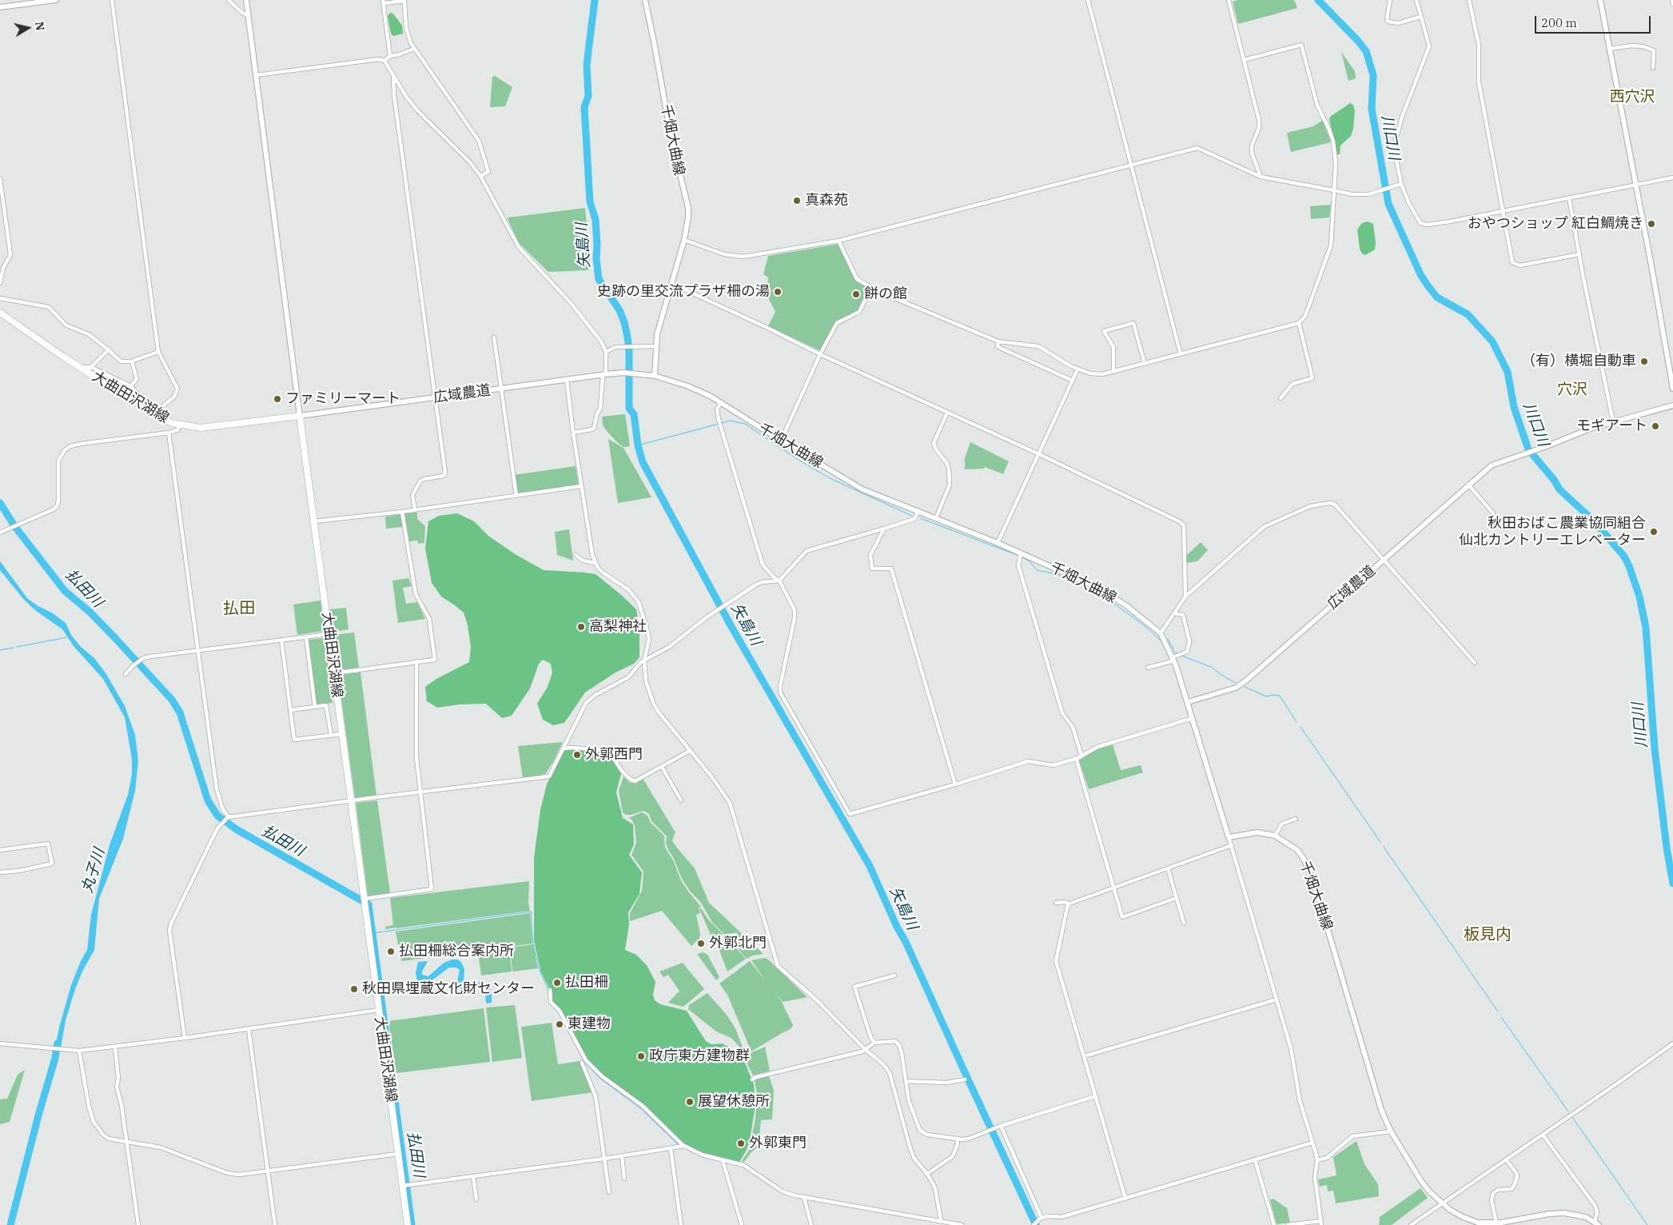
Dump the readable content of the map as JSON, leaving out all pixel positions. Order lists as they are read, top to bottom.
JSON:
{
  "streets": {
    "main road": ["大曲田沢湖線"],
    "street": ["千畑大曲線", "広域農道"]
  },
  "crossings": [
    ["千畑大曲線", "広域農道"],
    ["広域農道", "大曲田沢湖線"]
  ],
  "districts": [
    "西穴沢",
    "穴沢",
    "払田",
    "板見内"
  ],
  "water": [
    "川口川",
    "矢島川",
    "払田川",
    "丸子川"
  ],
  "places": [
    "真森苑",
    "おやつショップ 紅白鯛焼き",
    "史跡の里交流プラザ柵の湯",
    "餅の館",
    "（有）横堀自動車",
    "ファミリーマート",
    "モギアート",
    "秋田おばこ農業協同組合 仙北カントリーエレベーター",
    "高梨神社",
    "外郭西門",
    "外郭北門",
    "払田柵総合案内所",
    "払田柵",
    "秋田県埋蔵文化財センター",
    "東建物",
    "政庁東方建物群",
    "展望休憩所",
    "外郭東門"
  ],
  "scale_bar": "200 m",
  "north": "right"
}
